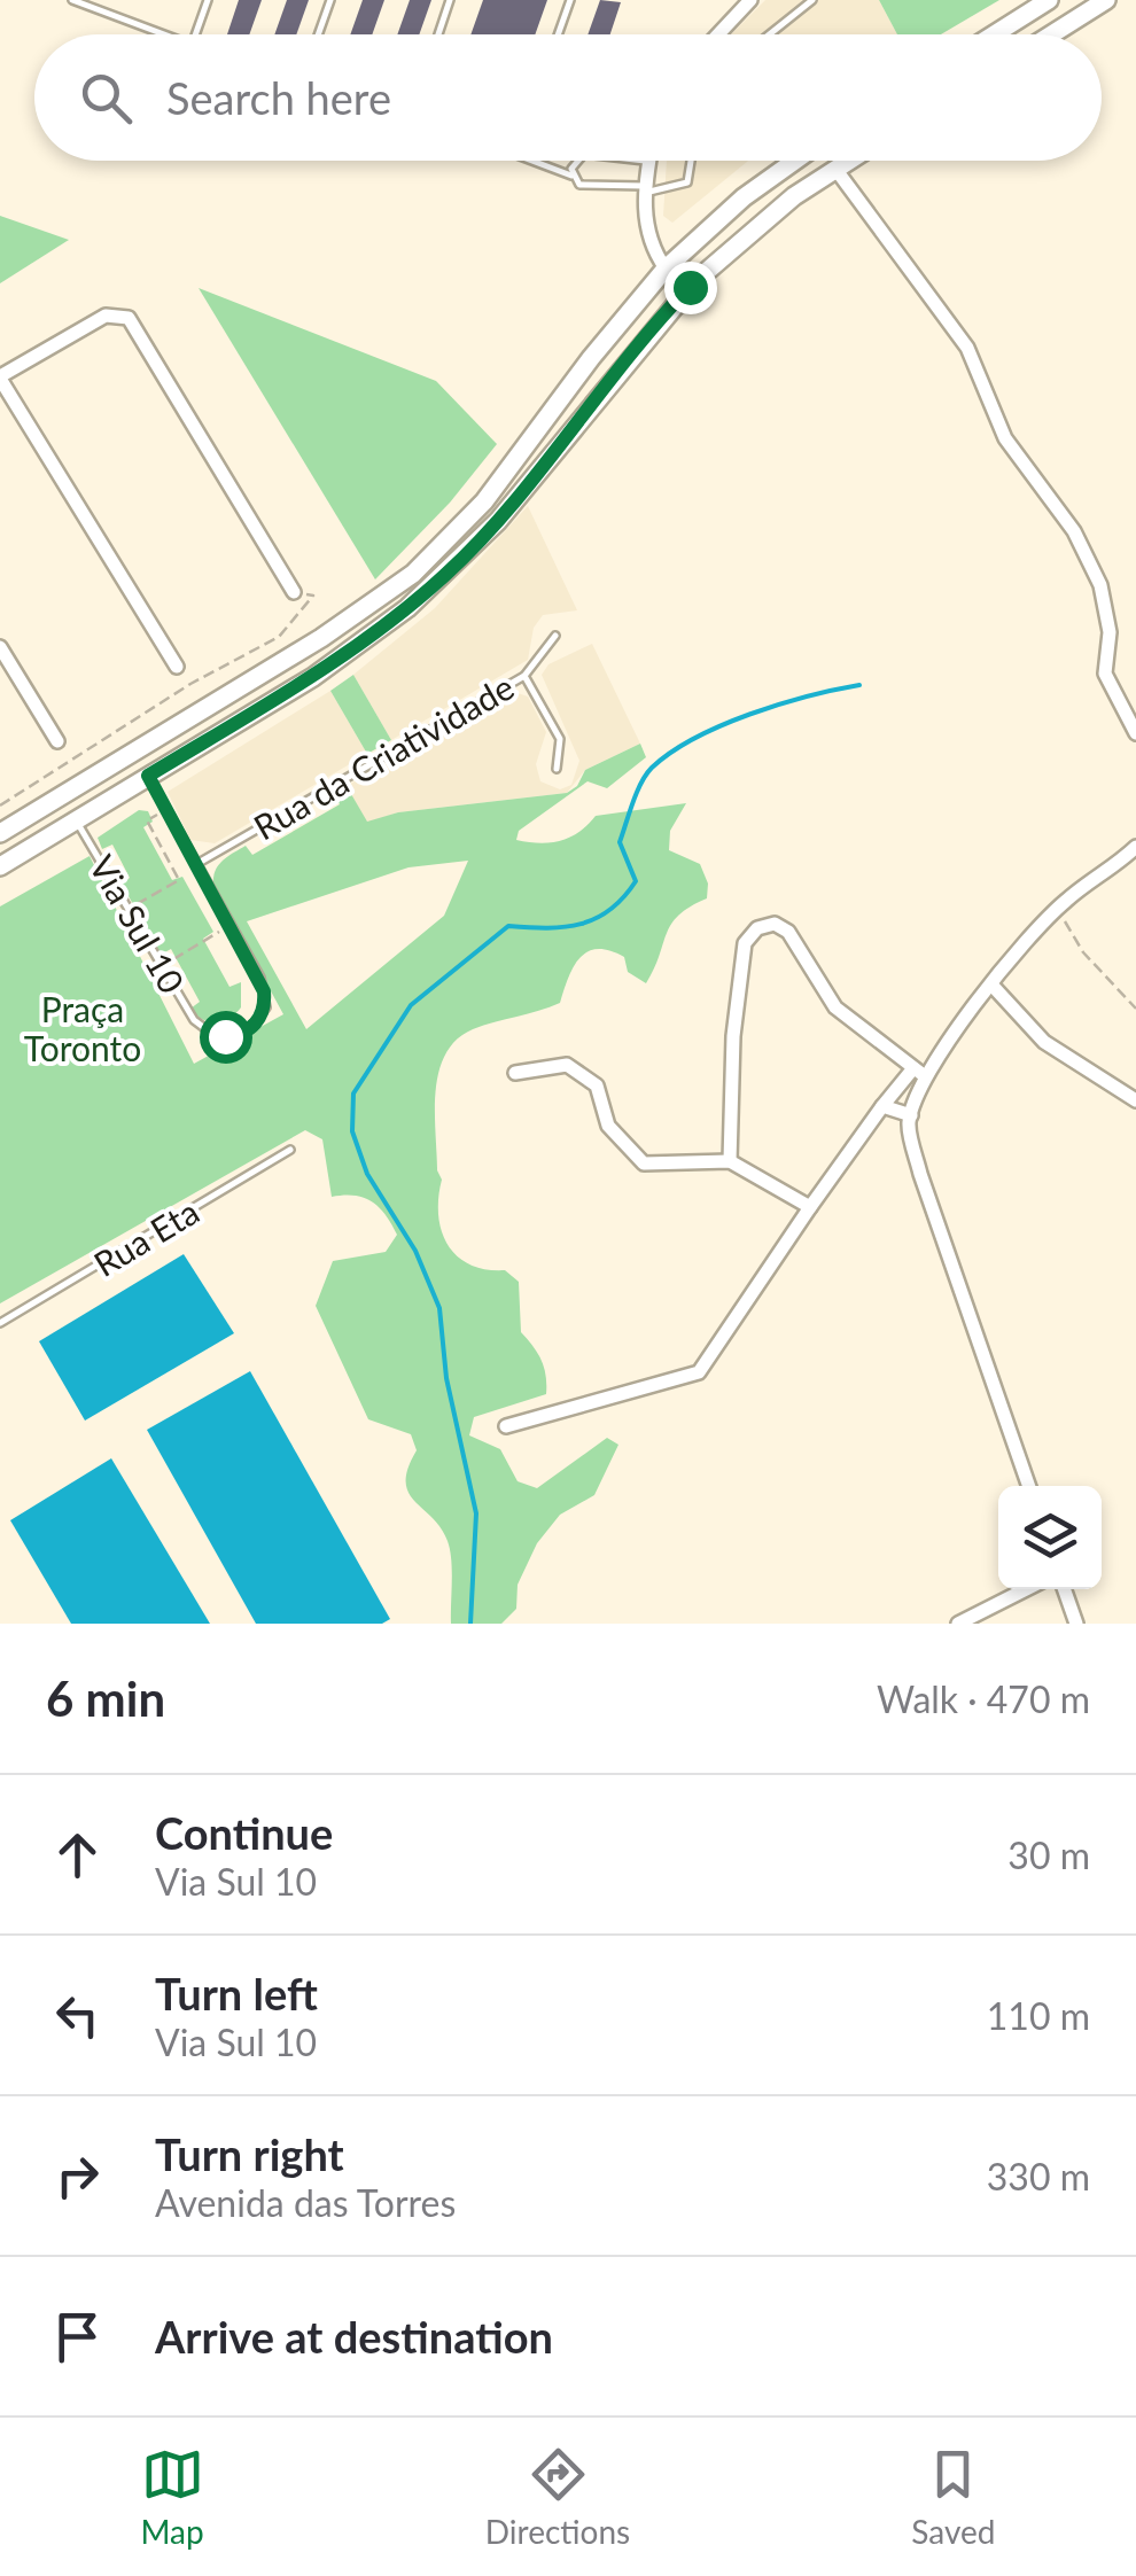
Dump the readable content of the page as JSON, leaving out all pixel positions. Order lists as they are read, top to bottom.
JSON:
{
  "streets": {
    "lane": ["Rua da Criatividade", "Via Sul 10", "Rua Eta"]
  },
  "crossings": [
    ["Rua da Criatividade", "Via Sul 10"]
  ],
  "parks": ["Praça Toronto"],
  "page": {
    "search": "Search here",
    "heading": ["6 min", "Walk · 470 m"],
    "list": [
      ["Continue", "Via Sul 10", "30 m"],
      ["Turn left", "Via Sul 10", "110 m"],
      ["Turn right", "Avenida das Torres", "330 m"],
      "Arrive at destination"
    ],
    "nav": ["Map", "Directions", "Saved"]
  }
}
